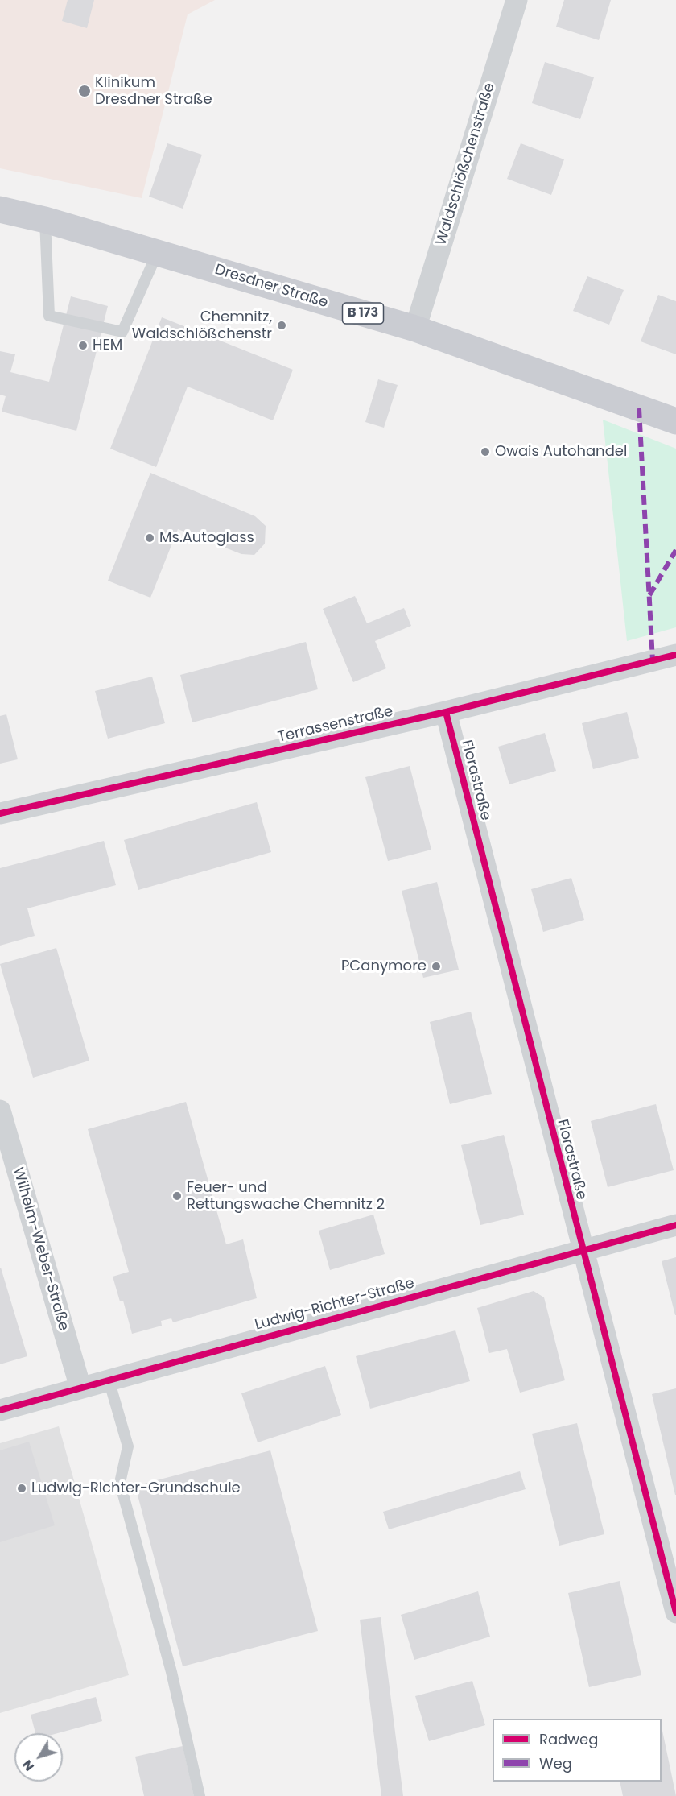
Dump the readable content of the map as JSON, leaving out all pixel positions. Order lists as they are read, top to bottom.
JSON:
{
  "streets": {
    "main road": ["Dresdner Straße", "B 173"],
    "street": [
      "Waldschlößchenstraße",
      "Terrassenstraße",
      "Florastraße",
      "Wilhelm-Weber-Straße",
      "Ludwig-Richter-Straße"
    ]
  },
  "crossings": [
    ["Waldschlößchenstraße", "Dresdner Straße"],
    ["Terrassenstraße", "Florastraße"],
    ["Florastraße", "Ludwig-Richter-Straße"],
    ["Wilhelm-Weber-Straße", "Ludwig-Richter-Straße"]
  ],
  "places": [
    "Klinikum Dresdner Straße",
    "Chemnitz, Waldschlößchenstr",
    "HEM",
    "Owais Autohandel",
    "Ms.Autoglass",
    "PCanymore",
    "Feuer- und Rettungswache Chemnitz 2",
    "Ludwig-Richter-Grundschule"
  ],
  "legend": ["Radweg", "Weg"],
  "north": "bottom left"
}
